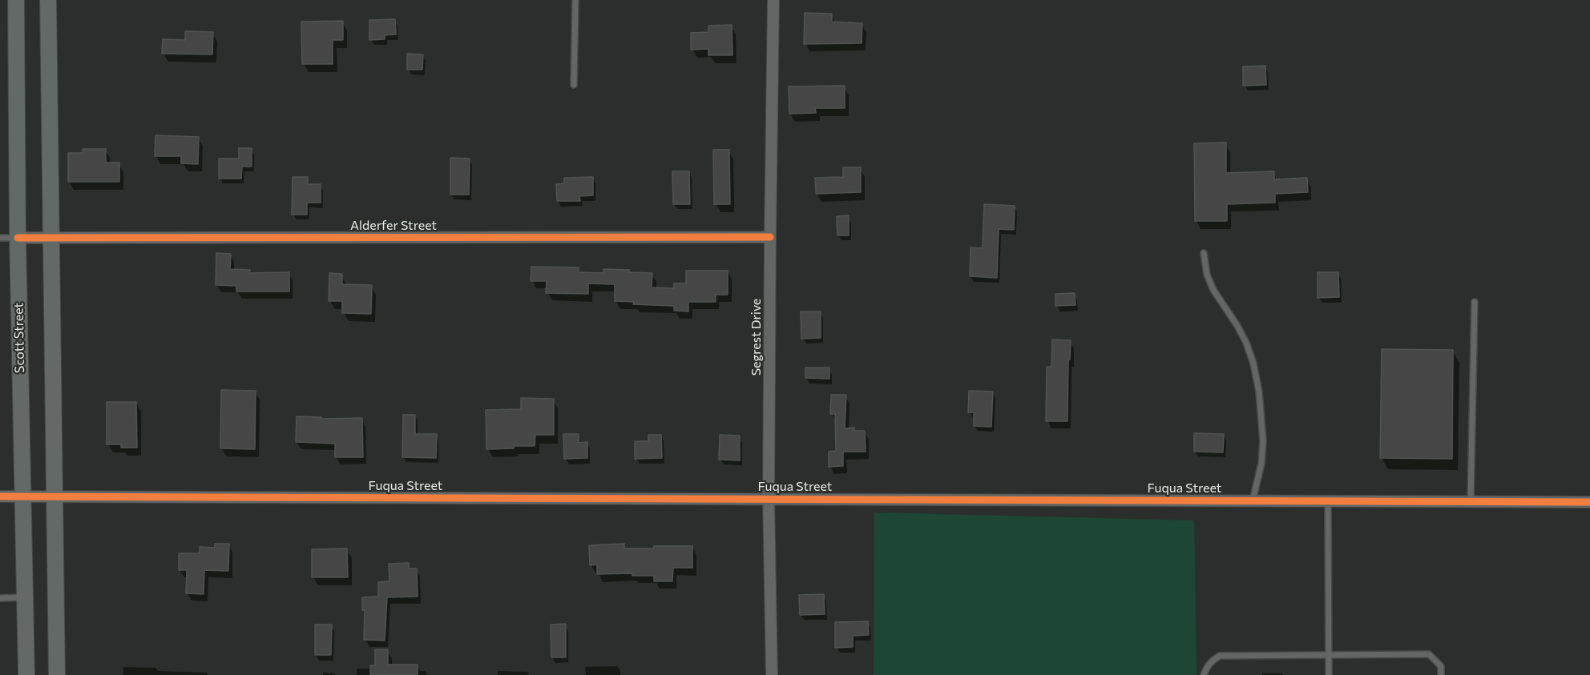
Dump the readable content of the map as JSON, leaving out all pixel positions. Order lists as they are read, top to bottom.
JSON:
{
  "streets": {
    "main road": ["Scott Street"],
    "street": ["Alderfer Street", "Segrest Drive", "Fuqua Street"]
  },
  "crossings": [
    ["Alderfer Street", "Segrest Drive"],
    ["Alderfer Street", "Scott Street"],
    ["Segrest Drive", "Fuqua Street"],
    ["Scott Street", "Fuqua Street"]
  ]
}
